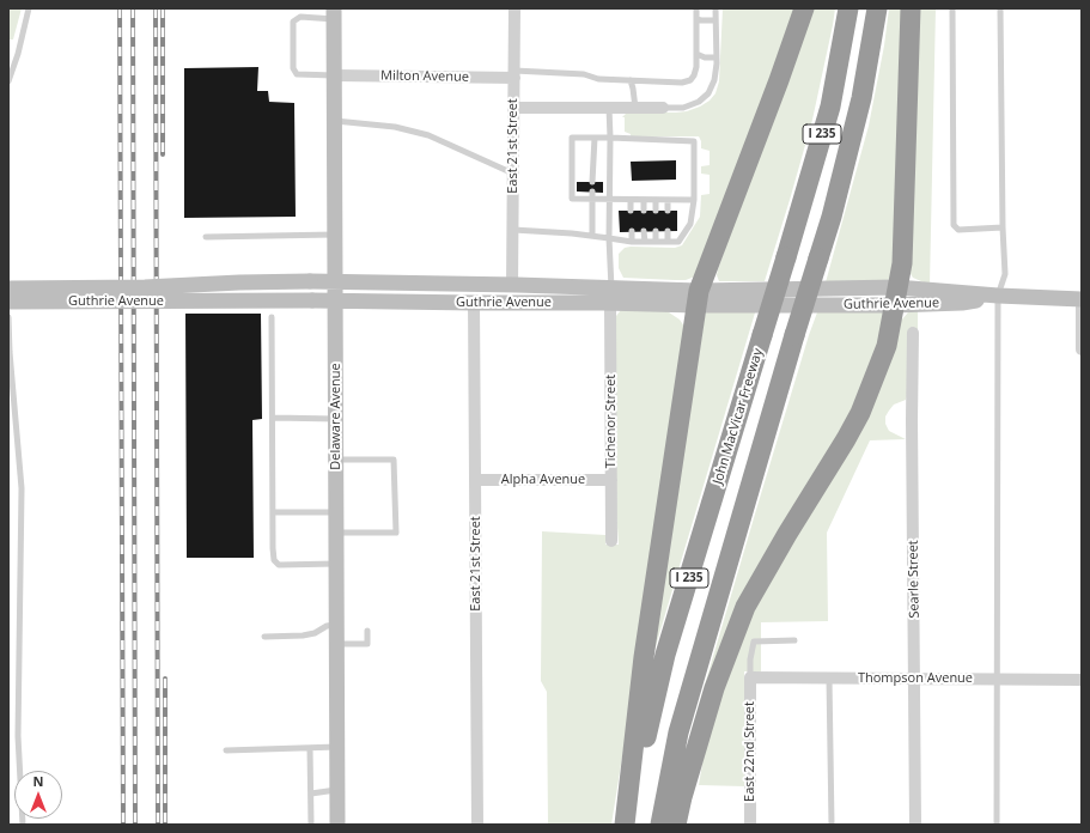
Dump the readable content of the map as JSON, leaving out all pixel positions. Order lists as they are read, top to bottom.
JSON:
{
  "streets": {
    "highway": ["I 235", "John MacVicar Freeway"],
    "main road": ["Guthrie Avenue", "Delaware Avenue"],
    "street": [
      "Milton Avenue",
      "East 21st Street",
      "Tichenor Street",
      "Alpha Avenue",
      "Searle Street",
      "Thompson Avenue",
      "East 22nd Street"
    ]
  },
  "crossings": [
    ["Milton Avenue", "East 21st Street"],
    ["Milton Avenue", "Delaware Avenue"],
    ["East 21st Street", "Guthrie Avenue"],
    ["East 21st Street", "Alpha Avenue"],
    ["Guthrie Avenue", "Delaware Avenue"],
    ["Guthrie Avenue", "Tichenor Street"],
    ["Tichenor Street", "Alpha Avenue"],
    ["Searle Street", "Thompson Avenue"],
    ["Thompson Avenue", "East 22nd Street"]
  ],
  "north": "top"
}
